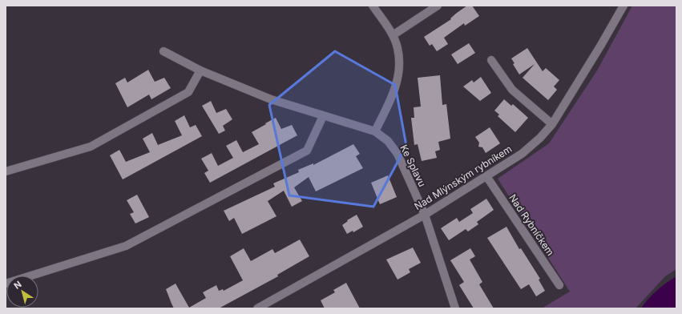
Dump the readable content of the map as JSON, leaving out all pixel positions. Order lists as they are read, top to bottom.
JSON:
{
  "streets": {
    "street": ["Ke Splavu", "Nad Mlýnským rybníkem", "Nad Rybníčkem"]
  },
  "crossings": [
    ["Ke Splavu", "Nad Mlýnským rybníkem"],
    ["Nad Mlýnským rybníkem", "Nad Rybníčkem"]
  ],
  "north": "top left"
}
